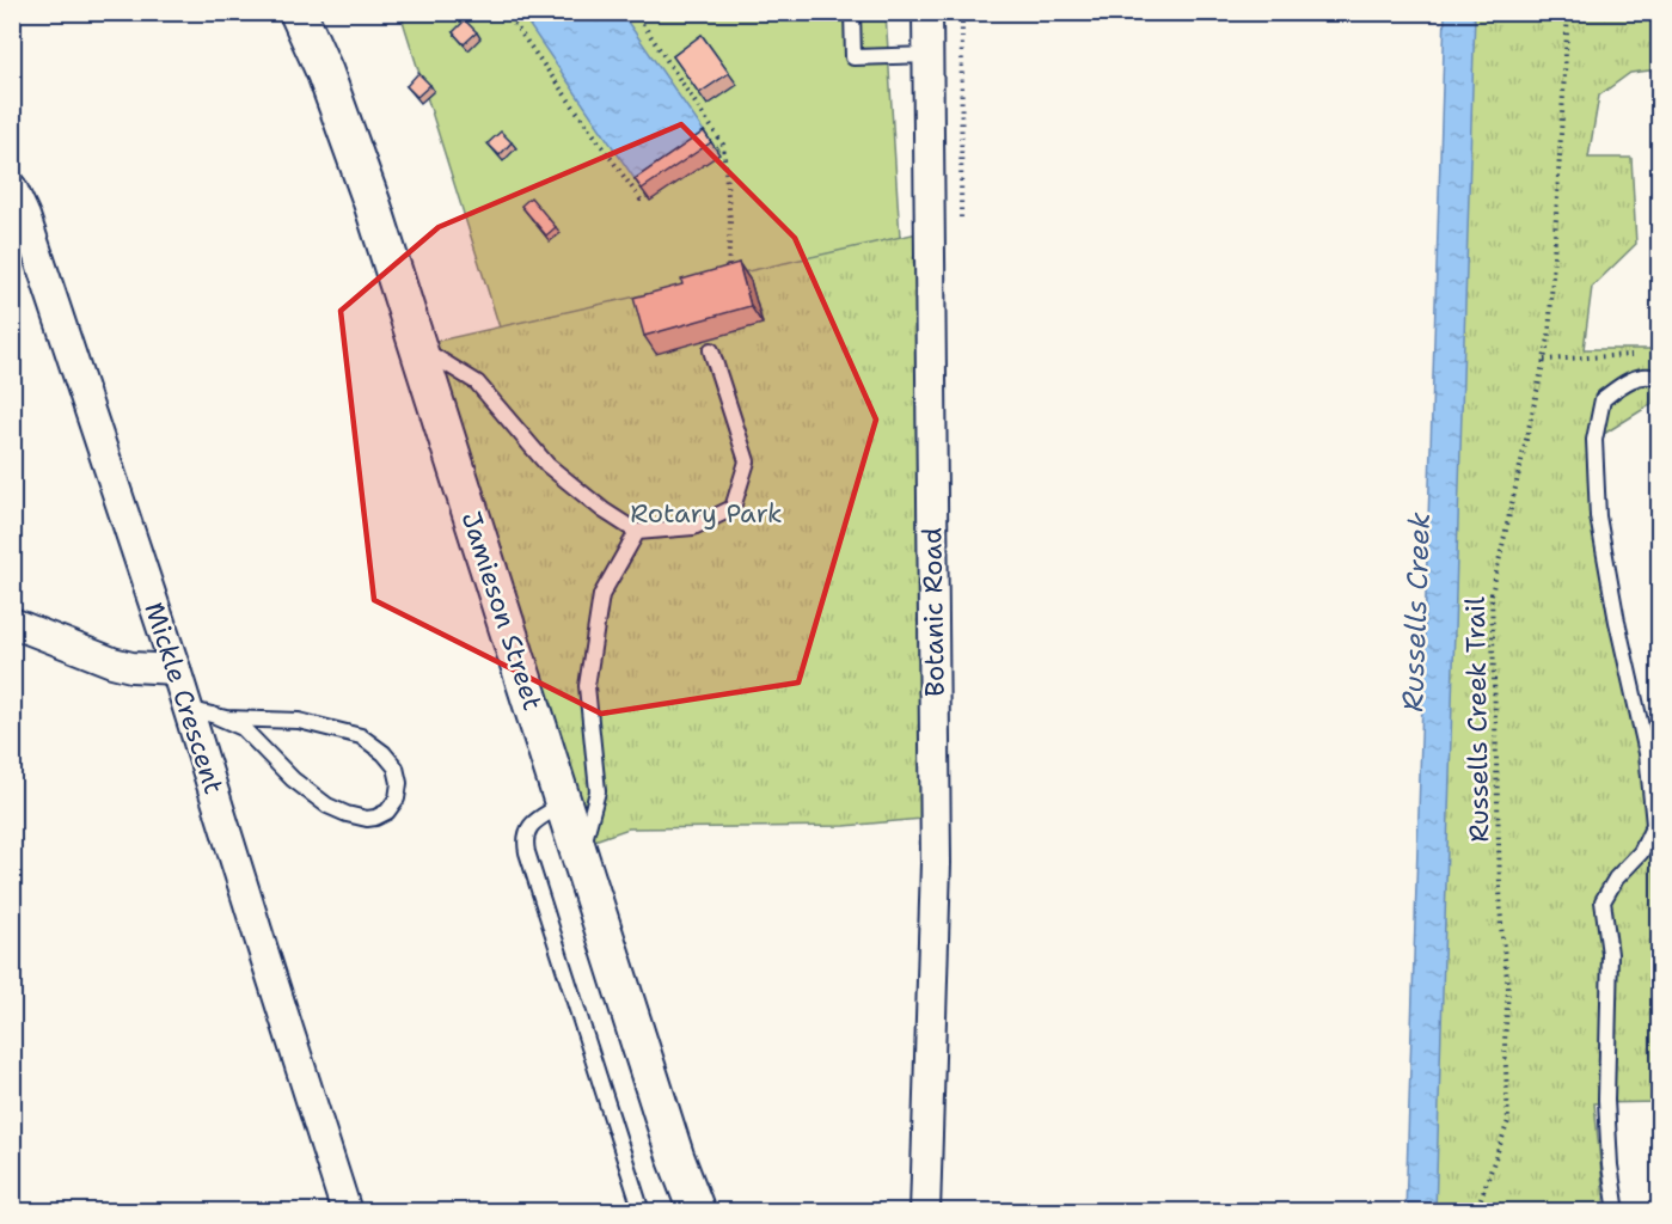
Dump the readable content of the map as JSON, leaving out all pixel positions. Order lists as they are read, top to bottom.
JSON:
{
  "streets": {
    "street": ["Jamieson Street", "Botanic Road", "Mickle Crescent"],
    "path": ["Russells Creek Trail"]
  },
  "water": ["Russells Creek"],
  "parks": ["Rotary Park"]
}
